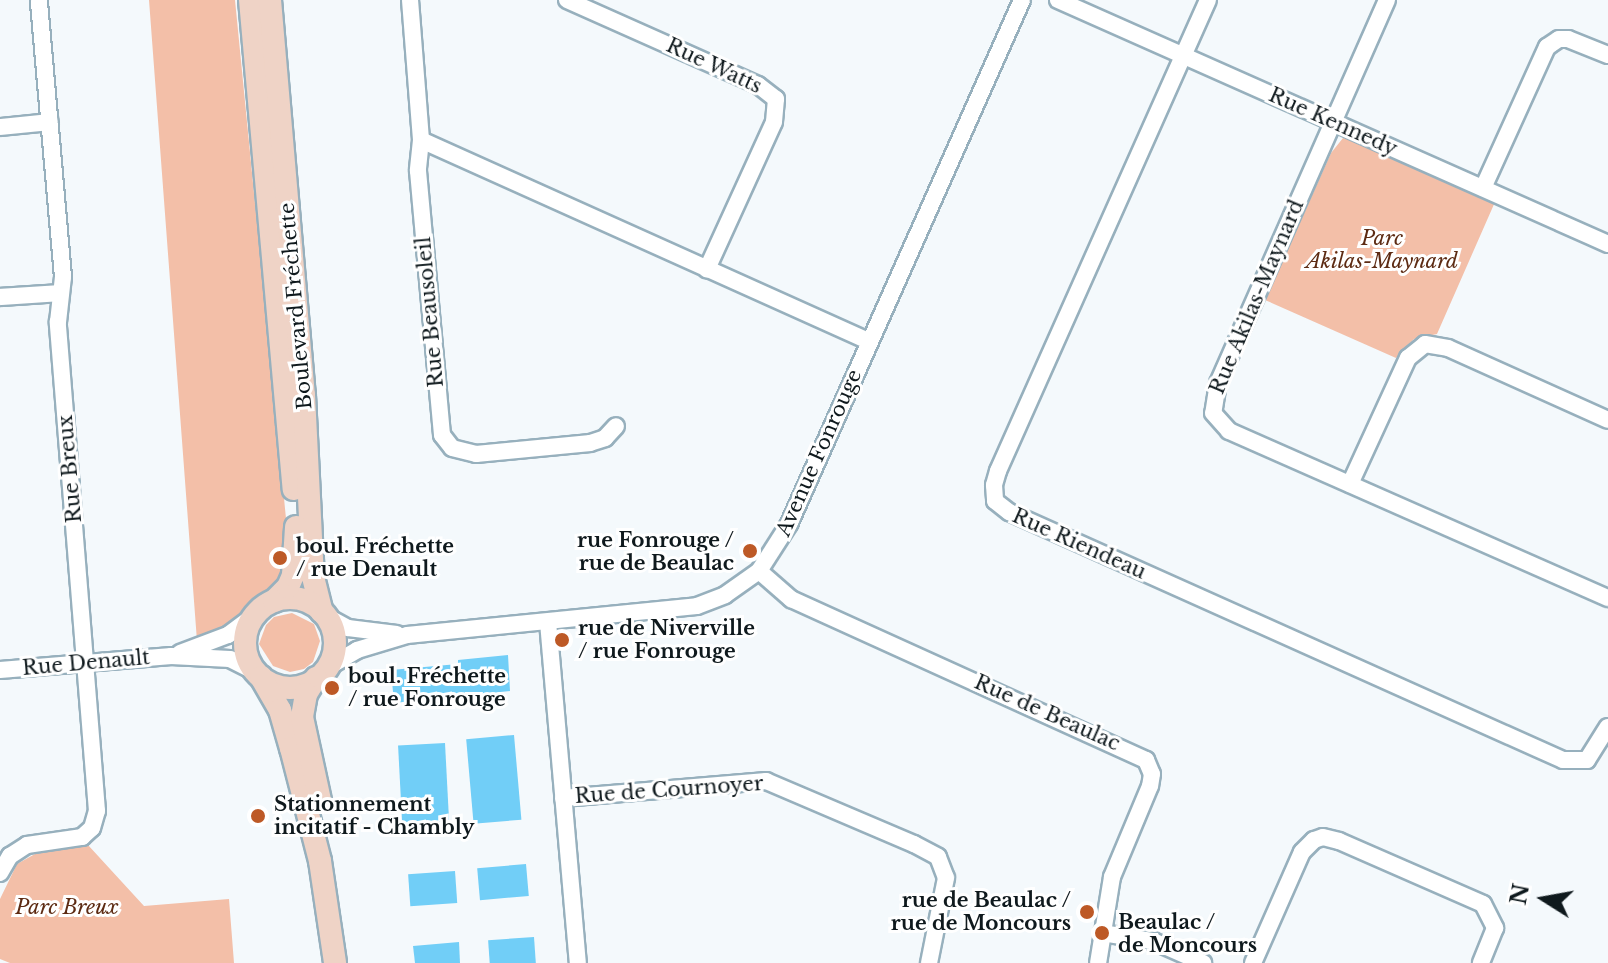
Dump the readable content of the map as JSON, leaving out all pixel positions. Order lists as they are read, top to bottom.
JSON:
{
  "streets": {
    "main road": ["Boulevard Fréchette"],
    "street": [
      "Rue Watts",
      "Rue Kennedy",
      "Rue Akilas-Maynard",
      "Rue Beausoleil",
      "Avenue Fonrouge",
      "Rue Breux",
      "Rue Riendeau",
      "Rue Denault",
      "Rue de Beaulac",
      "Rue de Cournoyer"
    ]
  },
  "crossings": [
    ["Rue Kennedy", "Rue Akilas-Maynard"],
    ["Rue Kennedy", "Rue Riendeau"],
    ["Boulevard Fréchette", "Rue Denault"],
    ["Avenue Fonrouge", "Rue de Beaulac"],
    ["Rue Breux", "Rue Denault"]
  ],
  "parks": ["Parc Akilas-Maynard", "Parc Breux"],
  "places": [
    "rue Fonrouge / rue de Beaulac",
    "boul. Fréchette / rue Denault",
    "rue de Niverville / rue Fonrouge",
    "boul. Fréchette / rue Fonrouge",
    "Stationnement incitatif - Chambly",
    "rue de Beaulac / rue de Moncours",
    "Beaulac / de Moncours"
  ],
  "north": "left"
}
